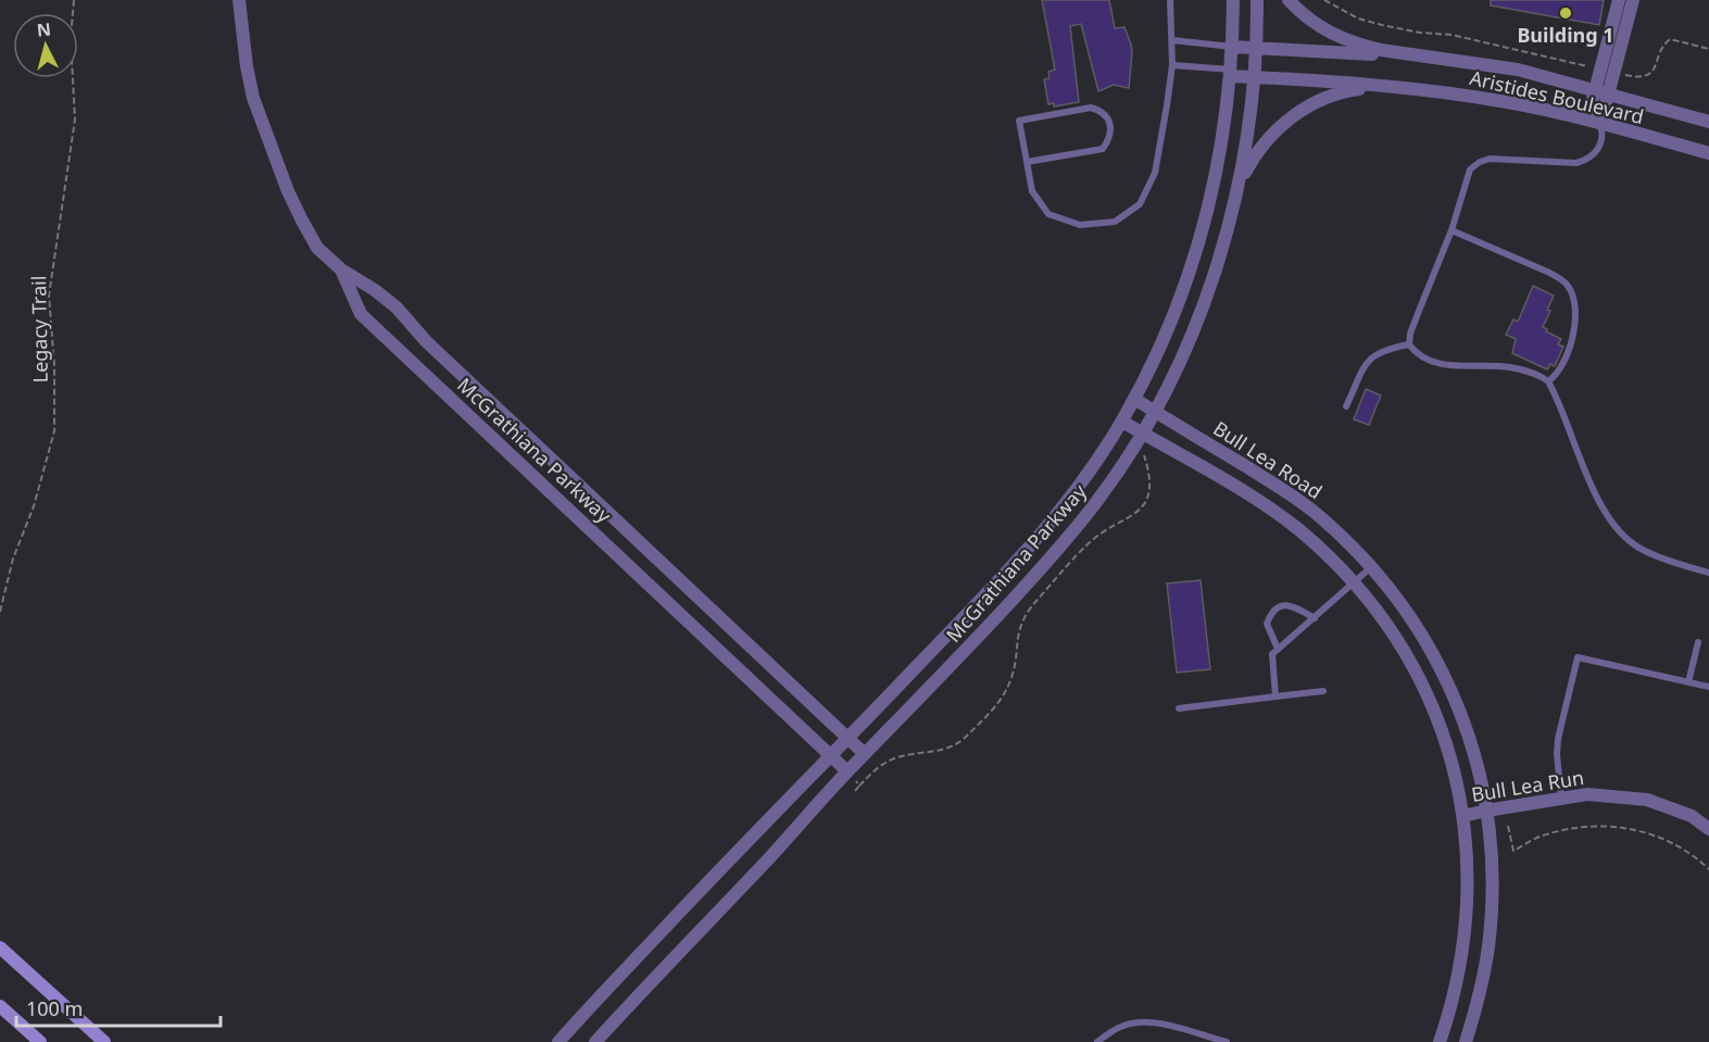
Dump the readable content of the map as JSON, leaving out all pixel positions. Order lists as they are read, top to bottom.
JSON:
{
  "streets": {
    "street": [
      "Aristides Boulevard",
      "McGrathiana Parkway",
      "Bull Lea Road",
      "Bull Lea Run"
    ],
    "path": ["Legacy Trail"]
  },
  "crossings": [
    ["Aristides Boulevard", "McGrathiana Parkway"],
    ["McGrathiana Parkway", "Bull Lea Road"],
    ["Bull Lea Road", "Bull Lea Run"]
  ],
  "places": ["Building 1"],
  "scale_bar": "100 m",
  "north": "top"
}
